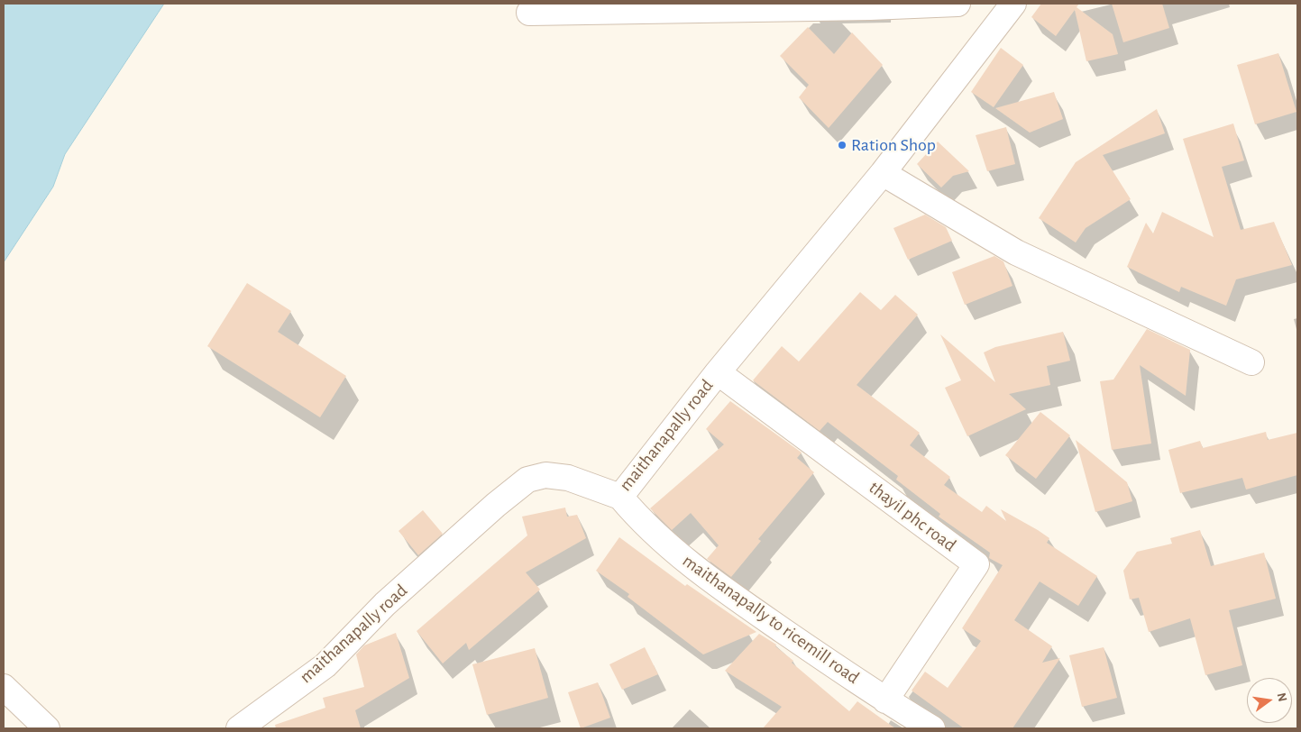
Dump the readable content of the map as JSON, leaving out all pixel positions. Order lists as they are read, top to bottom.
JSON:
{
  "streets": {
    "street": ["maithanapally road", "thayil phc road", "maithanapally to ricemill road"]
  },
  "crossings": [
    ["maithanapally road", "thayil phc road"],
    ["maithanapally road", "maithanapally to ricemill road"],
    ["thayil phc road", "maithanapally to ricemill road"]
  ],
  "places": ["Ration Shop"],
  "north": "right"
}
